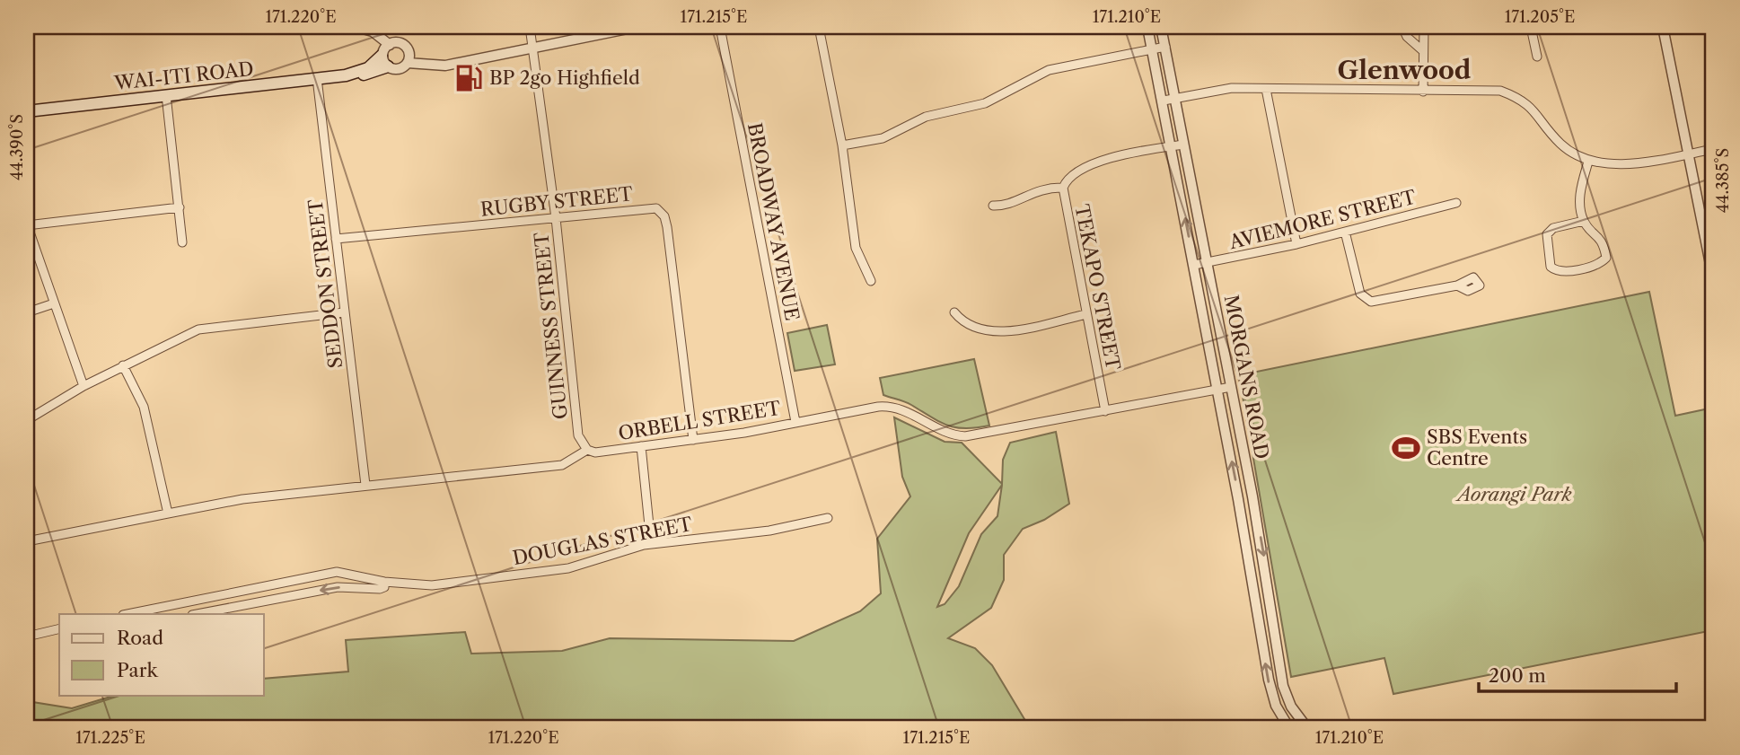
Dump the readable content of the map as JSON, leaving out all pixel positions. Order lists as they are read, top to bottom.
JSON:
{
  "streets": {
    "main road": ["WAI-ITI ROAD"],
    "street": [
      "RUGBY STREET",
      "AVIEMORE STREET",
      "BROADWAY AVENUE",
      "SEDDON STREET",
      "TEKAPO STREET",
      "GUINNESS STREET",
      "MORGANS ROAD",
      "ORBELL STREET",
      "DOUGLAS STREET"
    ]
  },
  "crossings": [
    ["WAI-ITI ROAD", "SEDDON STREET"],
    ["RUGBY STREET", "SEDDON STREET"],
    ["RUGBY STREET", "GUINNESS STREET"],
    ["RUGBY STREET", "ORBELL STREET"],
    ["AVIEMORE STREET", "MORGANS ROAD"],
    ["BROADWAY AVENUE", "ORBELL STREET"],
    ["SEDDON STREET", "ORBELL STREET"],
    ["TEKAPO STREET", "MORGANS ROAD"],
    ["TEKAPO STREET", "ORBELL STREET"],
    ["GUINNESS STREET", "ORBELL STREET"],
    ["MORGANS ROAD", "ORBELL STREET"]
  ],
  "districts": ["Glenwood"],
  "parks": ["Aorangi Park"],
  "places": {
    "fuel station": ["BP 2go Highfield"],
    "sports": ["SBS Events Centre"]
  },
  "legend": ["Road", "Park"],
  "scale_bar": "200 m",
  "coordinates": [
    "171.220°E",
    "171.215°E",
    "171.210°E",
    "171.205°E",
    "44.390°S",
    "44.385°S",
    "171.225°E"
  ]
}
